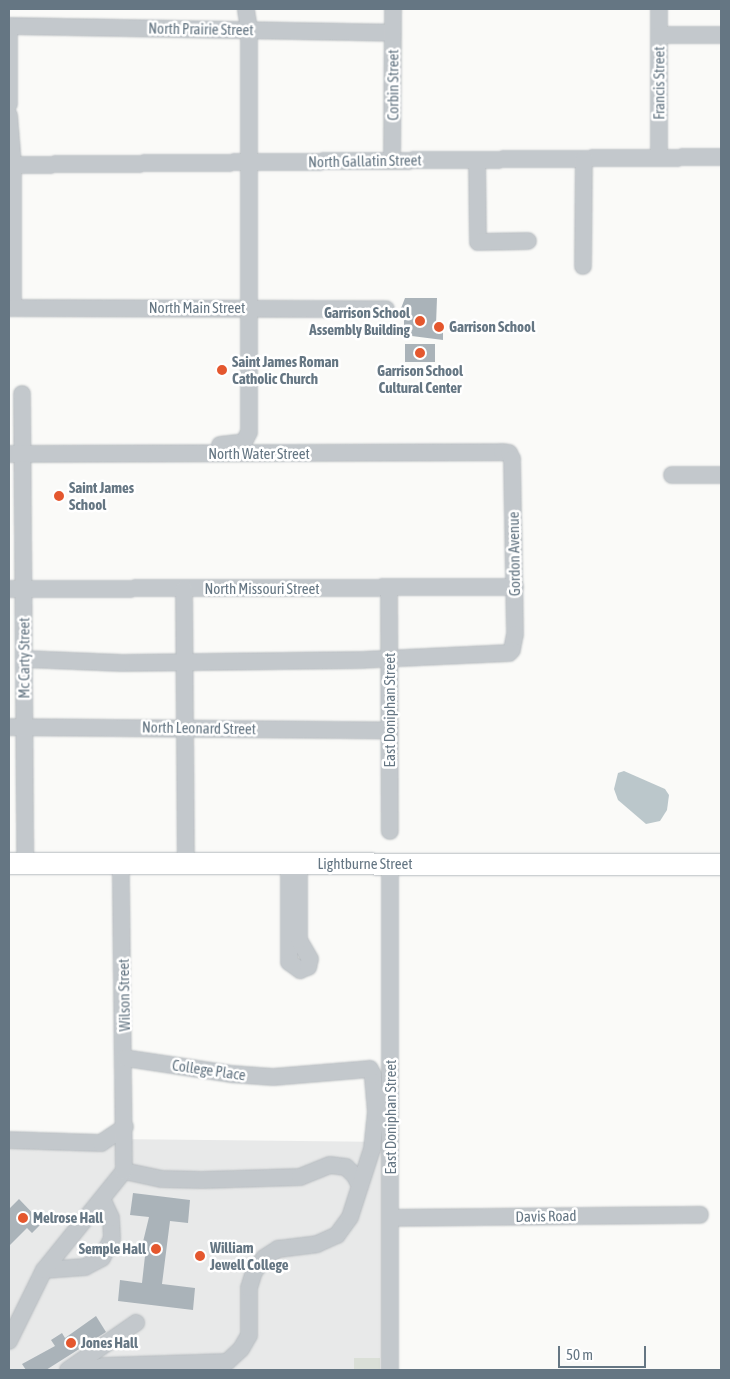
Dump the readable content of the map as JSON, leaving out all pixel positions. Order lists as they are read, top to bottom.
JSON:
{
  "streets": {
    "main road": ["Lightburne Street"],
    "street": [
      "North Prairie Street",
      "Francis Street",
      "Corbin Street",
      "North Gallatin Street",
      "North Main Street",
      "North Water Street",
      "Gordon Avenue",
      "North Missouri Street",
      "Mc Carty Street",
      "East Doniphan Street",
      "North Leonard Street",
      "Wilson Street",
      "College Place",
      "Davis Road"
    ]
  },
  "crossings": [
    ["North Prairie Street", "Corbin Street"],
    ["Francis Street", "North Gallatin Street"],
    ["Corbin Street", "North Gallatin Street"],
    ["North Water Street", "Gordon Avenue"],
    ["North Water Street", "Mc Carty Street"],
    ["Gordon Avenue", "North Missouri Street"],
    ["Gordon Avenue", "East Doniphan Street"],
    ["North Missouri Street", "Mc Carty Street"],
    ["North Missouri Street", "East Doniphan Street"],
    ["Mc Carty Street", "North Leonard Street"],
    ["Mc Carty Street", "Lightburne Street"],
    ["East Doniphan Street", "North Leonard Street"],
    ["East Doniphan Street", "Lightburne Street"],
    ["East Doniphan Street", "Davis Road"],
    ["Lightburne Street", "Wilson Street"],
    ["Wilson Street", "College Place"]
  ],
  "places": [
    "Garrison School Assembly Building",
    "Garrison School",
    "Garrison School Cultural Center",
    "Saint James Roman Catholic Church",
    "Saint James School",
    "Melrose Hall",
    "Semple Hall",
    "William Jewell College",
    "Jones Hall"
  ],
  "scale_bar": "50 m"
}
